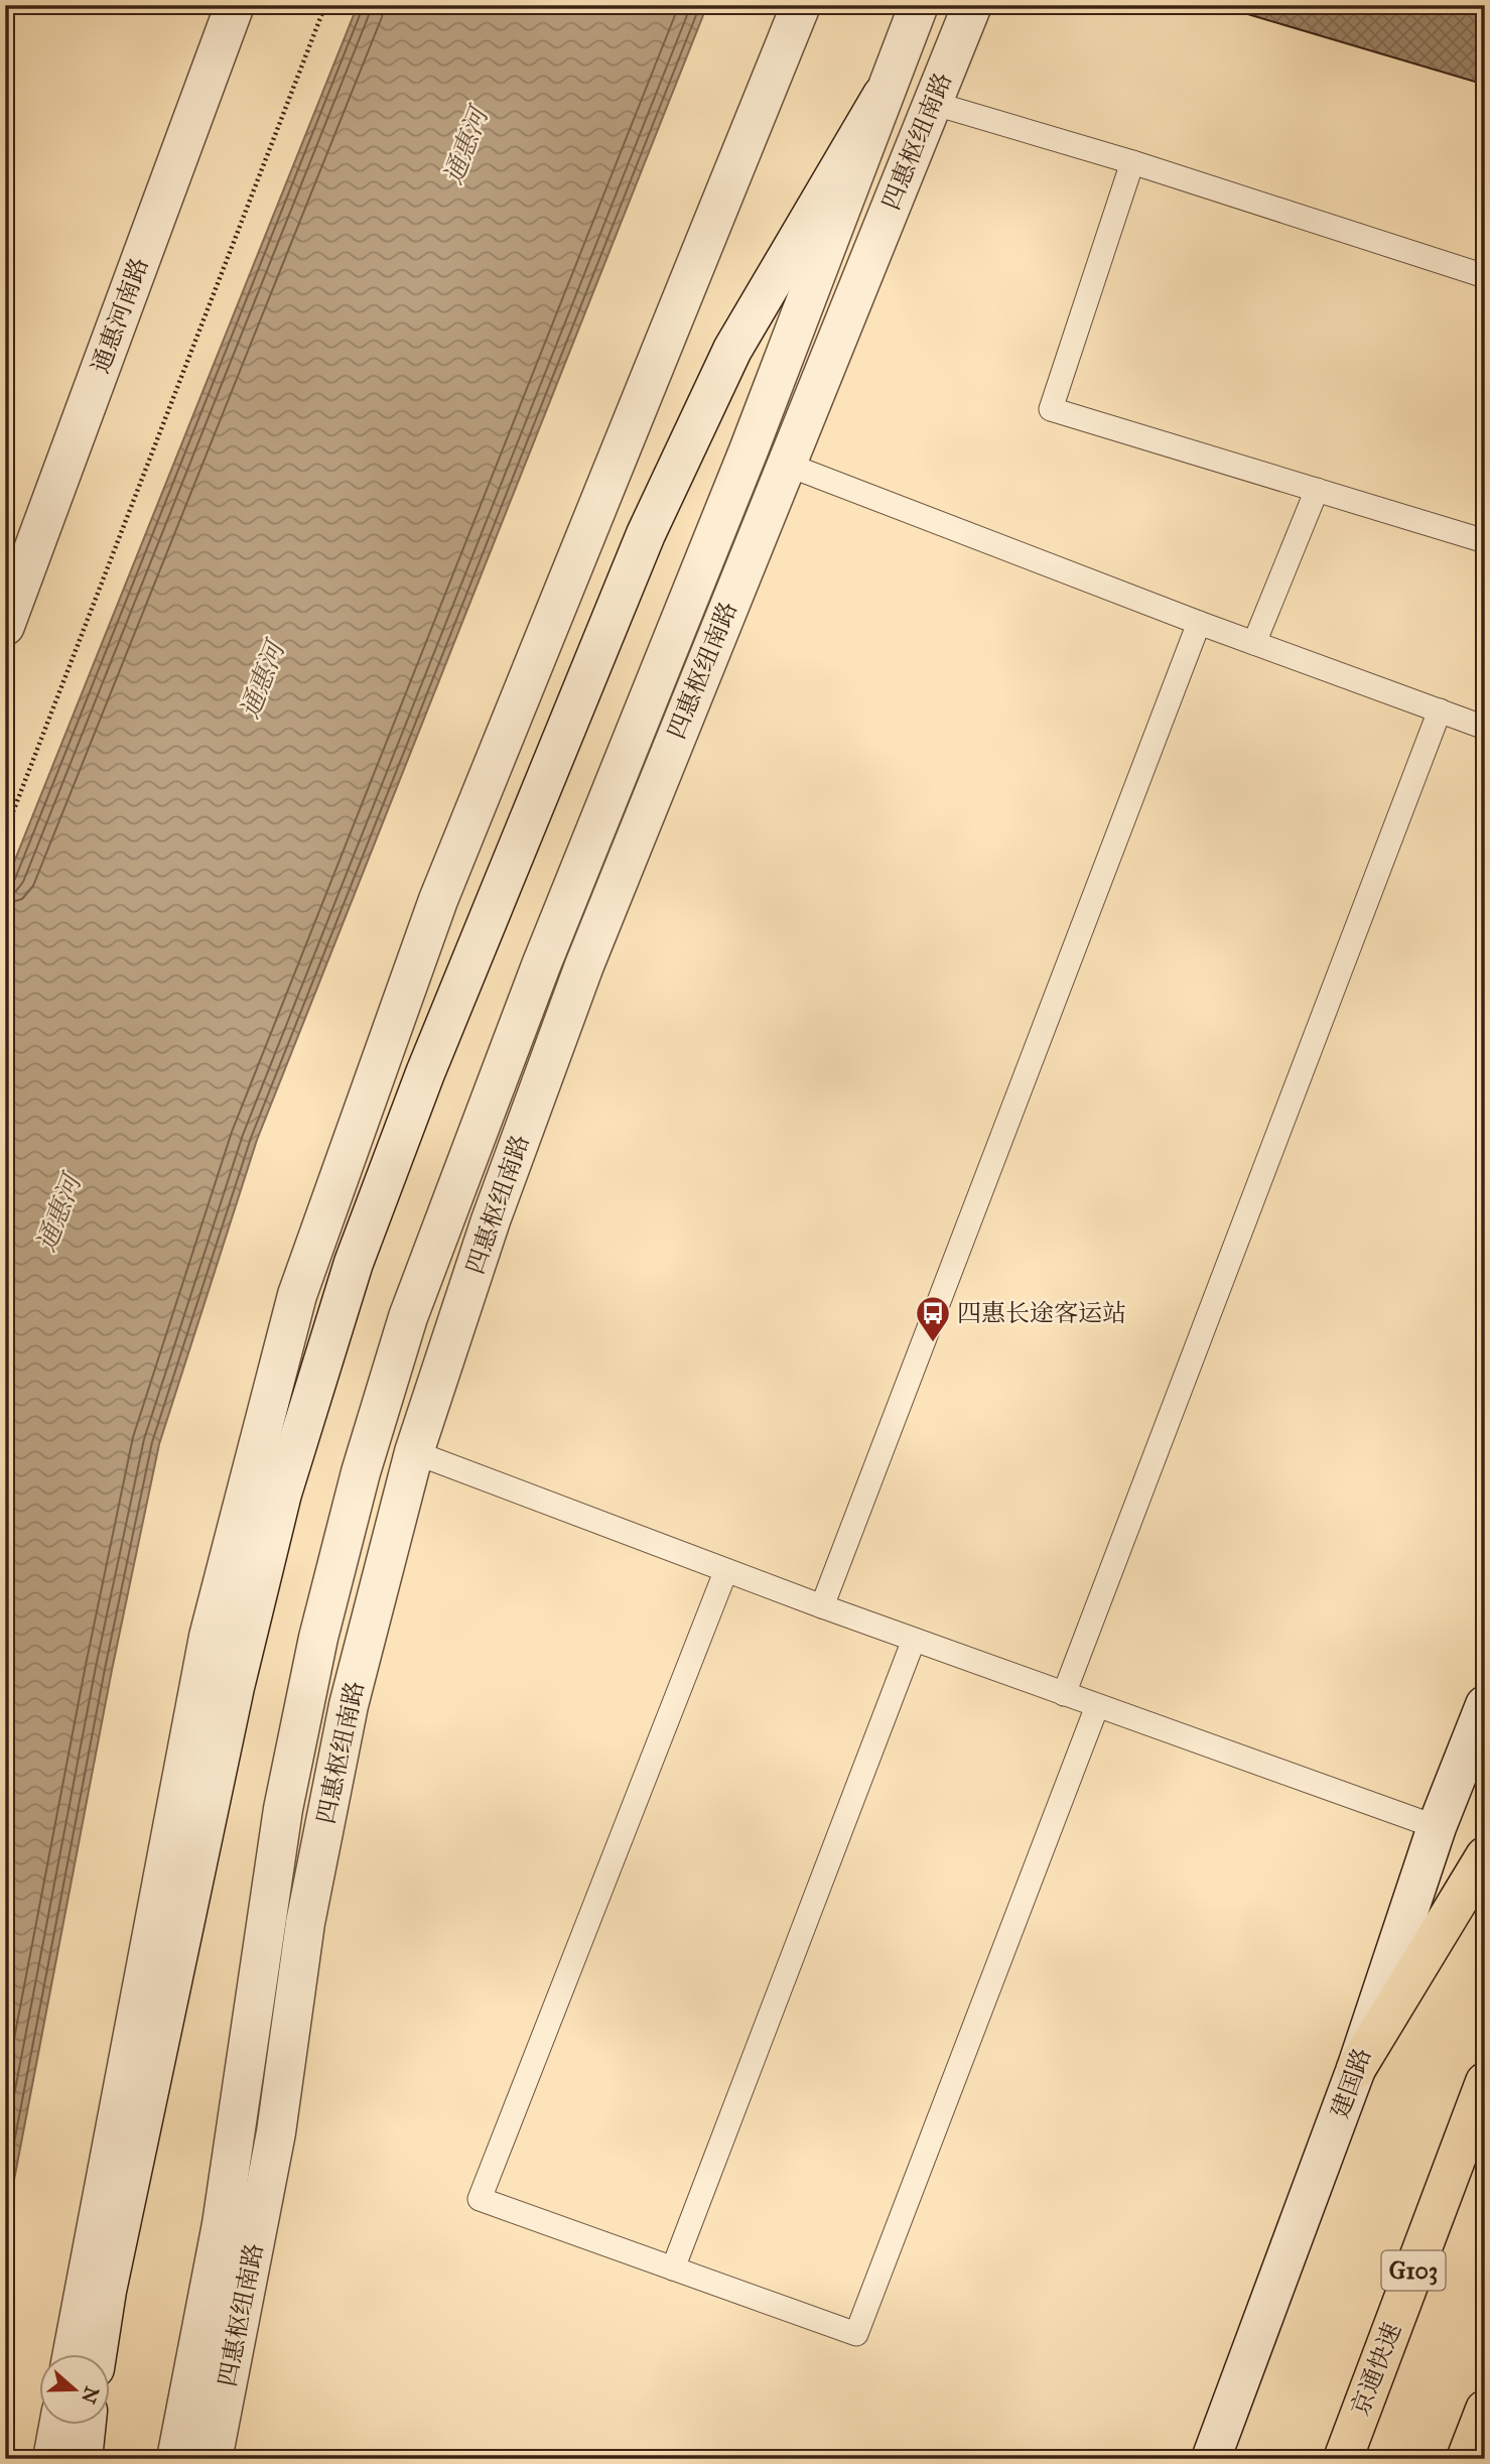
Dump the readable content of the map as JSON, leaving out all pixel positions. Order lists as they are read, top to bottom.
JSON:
{
  "streets": {
    "highway": ["G103", "京通快速"],
    "street": ["四惠枢纽南路", "通惠河南路", "建国路"]
  },
  "water": ["通惠河"],
  "places": {
    "bus stop": ["四惠长途客运站"]
  },
  "north": "right"
}
